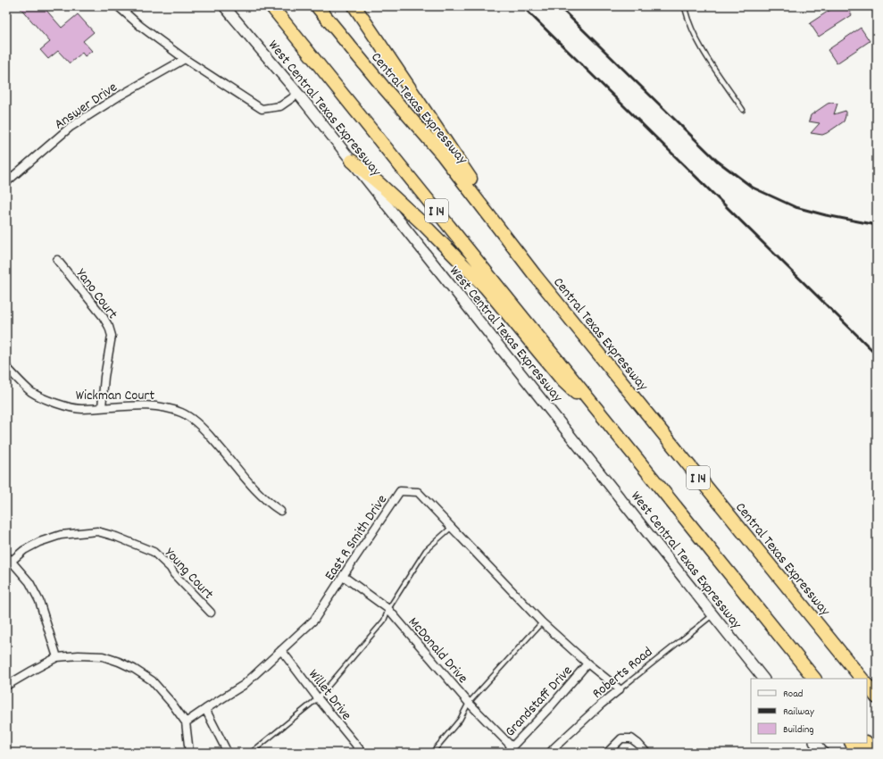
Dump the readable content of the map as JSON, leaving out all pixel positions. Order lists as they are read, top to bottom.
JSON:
{
  "streets": {
    "highway": ["Central Texas Expressway", "I 14"],
    "main road": ["West Central Texas Expressway"],
    "street": [
      "Answer Drive",
      "Yano Court",
      "Wickman Court",
      "East R Smith Drive",
      "Young Court",
      "McDonald Drive",
      "Roberts Road",
      "Willet Drive",
      "Grandstaff Drive"
    ]
  },
  "crossings": [
    ["West Central Texas Expressway", "Roberts Road"],
    ["Yano Court", "Wickman Court"],
    ["East R Smith Drive", "McDonald Drive"],
    ["East R Smith Drive", "Roberts Road"],
    ["East R Smith Drive", "Willet Drive"],
    ["East R Smith Drive", "Grandstaff Drive"],
    ["McDonald Drive", "Grandstaff Drive"]
  ],
  "legend": ["Road", "Railway", "Building"]
}
